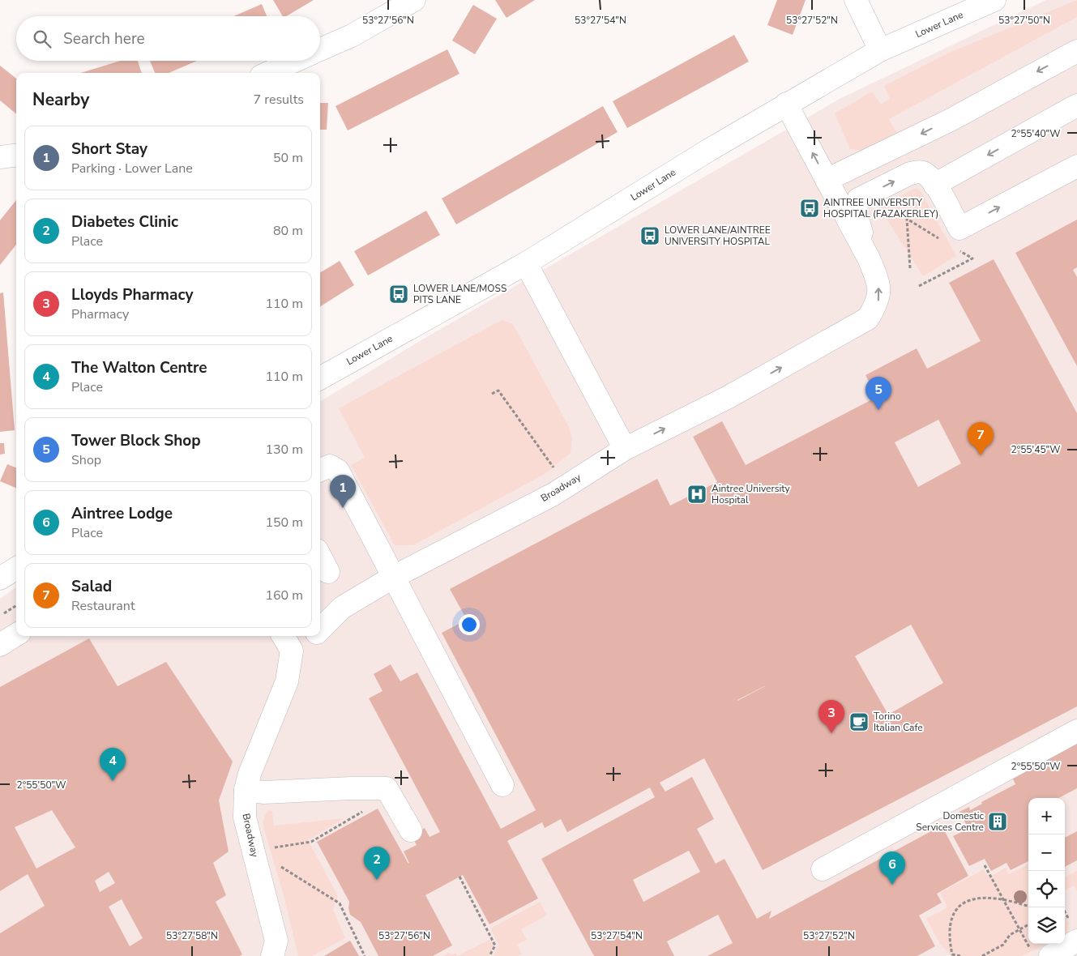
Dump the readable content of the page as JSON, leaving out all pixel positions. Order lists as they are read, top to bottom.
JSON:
{
  "streets": {
    "street": ["Lower Lane", "Broadway"]
  },
  "places": {
    "bus stop": ["AINTREE UNIVERSITY HOSPITAL (FAZAKERLEY)", "LOWER LANE/AINTREE UNIVERSITY HOSPITAL", "LOWER LANE/MOSS PITS LANE"],
    "hospital": ["Aintree University Hospital"],
    "cafe": ["Torino Italian Cafe"],
    "building": ["Domestic Services Centre"]
  },
  "page": {
    "search": "Search here",
    "heading": ["Nearby", "7 results"],
    "list": [
      {
        "mark": "1",
        "name": "Short Stay",
        "note": "Parking · Lower Lane",
        "value": "50 m"
      },
      {
        "mark": "2",
        "name": "Diabetes Clinic",
        "note": "Place",
        "value": "80 m"
      },
      {
        "mark": "3",
        "name": "Lloyds Pharmacy",
        "note": "Pharmacy",
        "value": "110 m"
      },
      {
        "mark": "4",
        "name": "The Walton Centre",
        "note": "Place",
        "value": "110 m"
      },
      {
        "mark": "5",
        "name": "Tower Block Shop",
        "note": "Shop",
        "value": "130 m"
      },
      {
        "mark": "6",
        "name": "Aintree Lodge",
        "note": "Place",
        "value": "150 m"
      },
      {
        "mark": "7",
        "name": "Salad",
        "note": "Restaurant",
        "value": "160 m"
      }
    ],
    "pins": [
      "5",
      "7",
      "1",
      "3",
      "4",
      "2",
      "6"
    ],
    "map_buttons": ["+", "−"]
  },
  "coordinates": [
    "53°27'56\"N",
    "53°27'54\"N",
    "53°27'52\"N",
    "53°27'50\"N",
    "2°55'40\"W",
    "2°55'45\"W",
    "2°55'50\"W",
    "53°27'58\"N"
  ]
}
